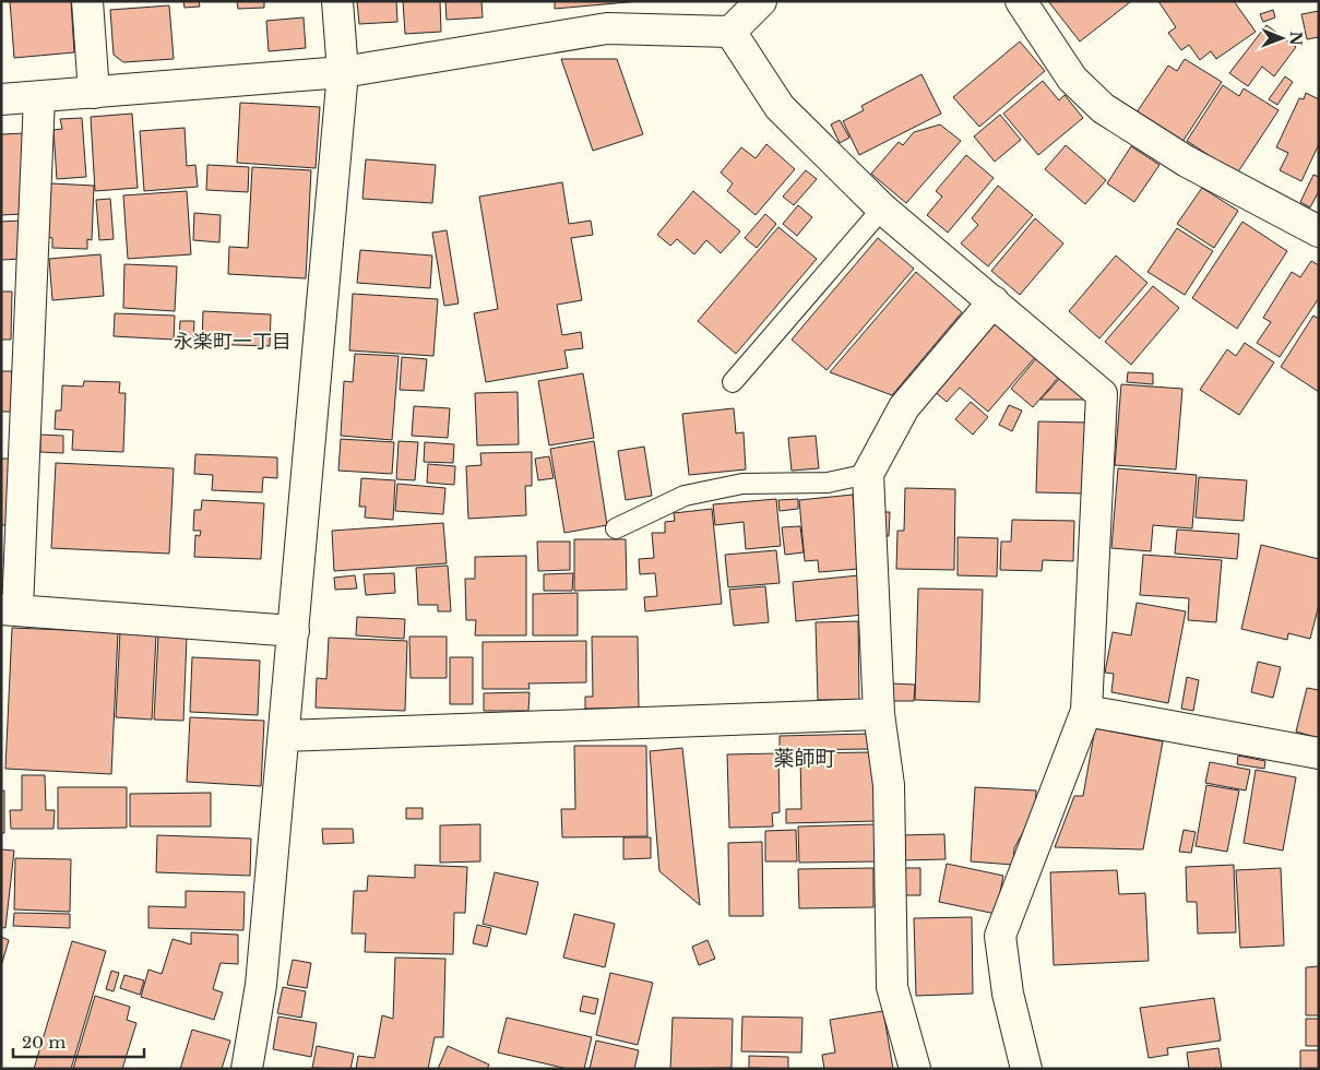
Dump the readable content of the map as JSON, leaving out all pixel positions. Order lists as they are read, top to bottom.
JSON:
{
  "districts": ["永楽町一丁目", "薬師町"],
  "scale_bar": "20 m",
  "north": "right"
}
